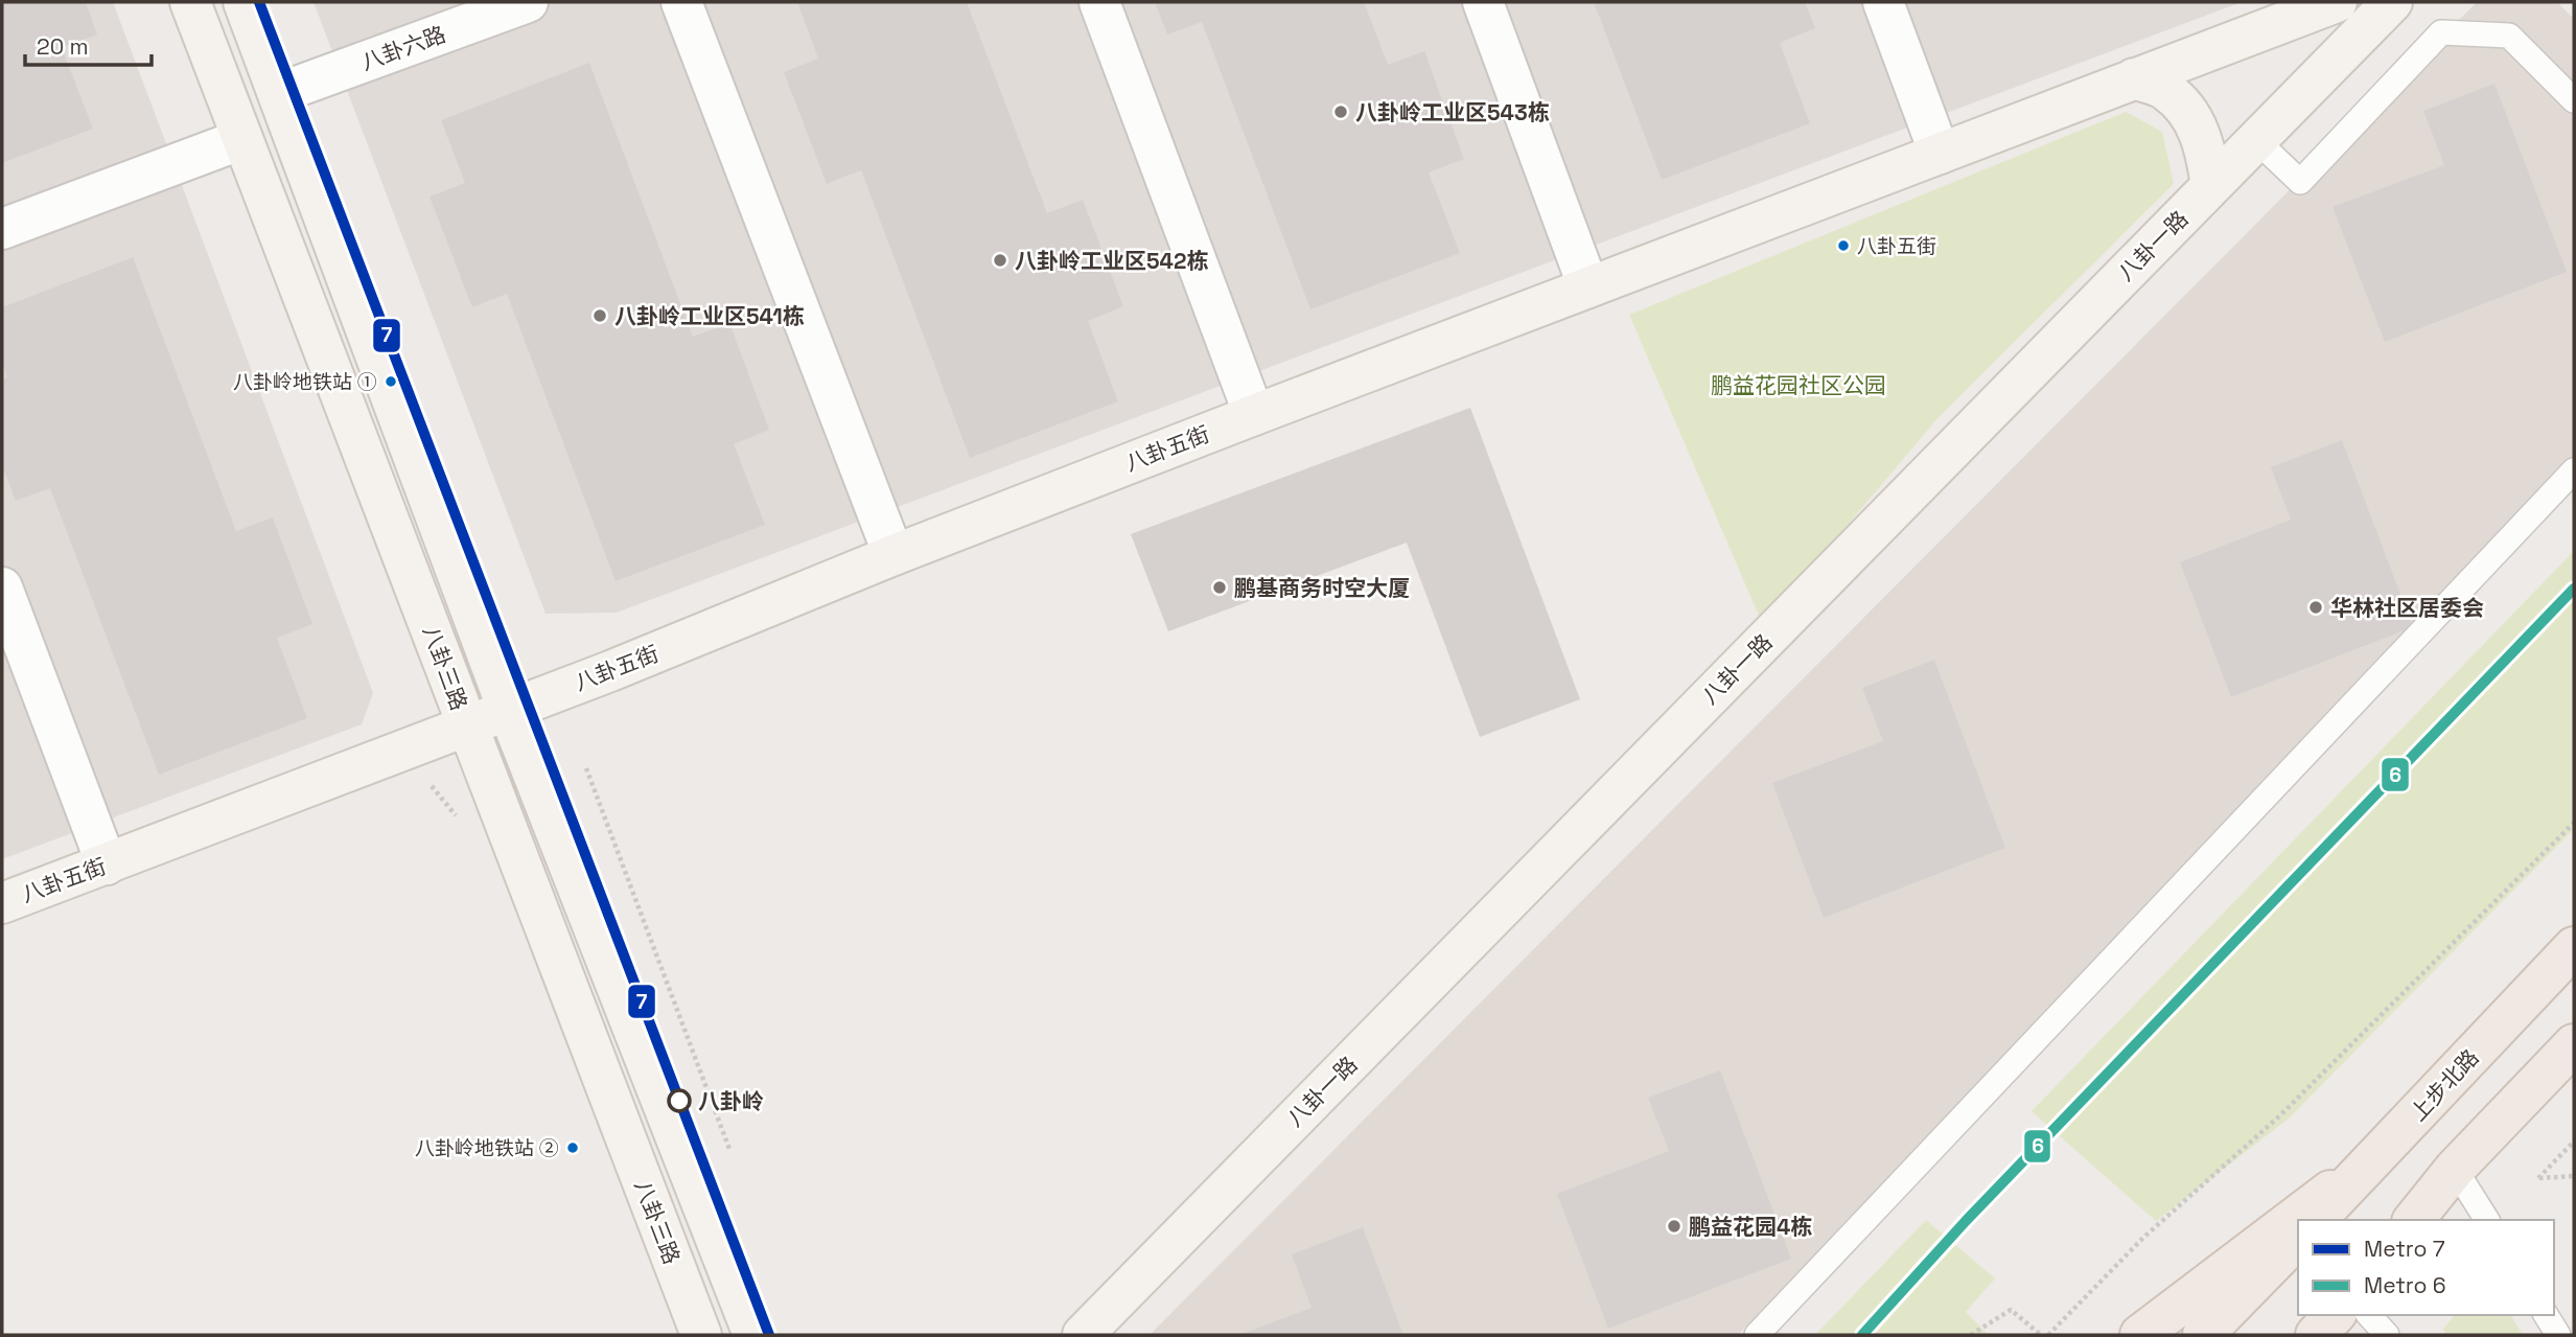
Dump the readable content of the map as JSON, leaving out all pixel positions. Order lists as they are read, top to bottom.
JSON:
{
  "streets": {
    "main road": ["上步北路"],
    "street": [
      "八卦六路",
      "八卦一路",
      "八卦五街",
      "八卦三路"
    ]
  },
  "crossings": [
    ["八卦六路", "八卦三路"],
    ["八卦五街", "八卦三路"]
  ],
  "parks": ["鹏益花园社区公园"],
  "places": [
    "八卦岭工业区543栋",
    "八卦五街",
    "八卦岭工业区542栋",
    "八卦岭工业区541栋",
    "八卦岭地铁站 ①",
    "鹏基商务时空大厦",
    "华林社区居委会",
    "八卦岭",
    "八卦岭地铁站 ②",
    "鹏益花园4栋"
  ],
  "lines": ["metro line 7", "metro line 6"],
  "legend": ["Metro 7", "Metro 6"],
  "scale_bar": "20 m"
}
